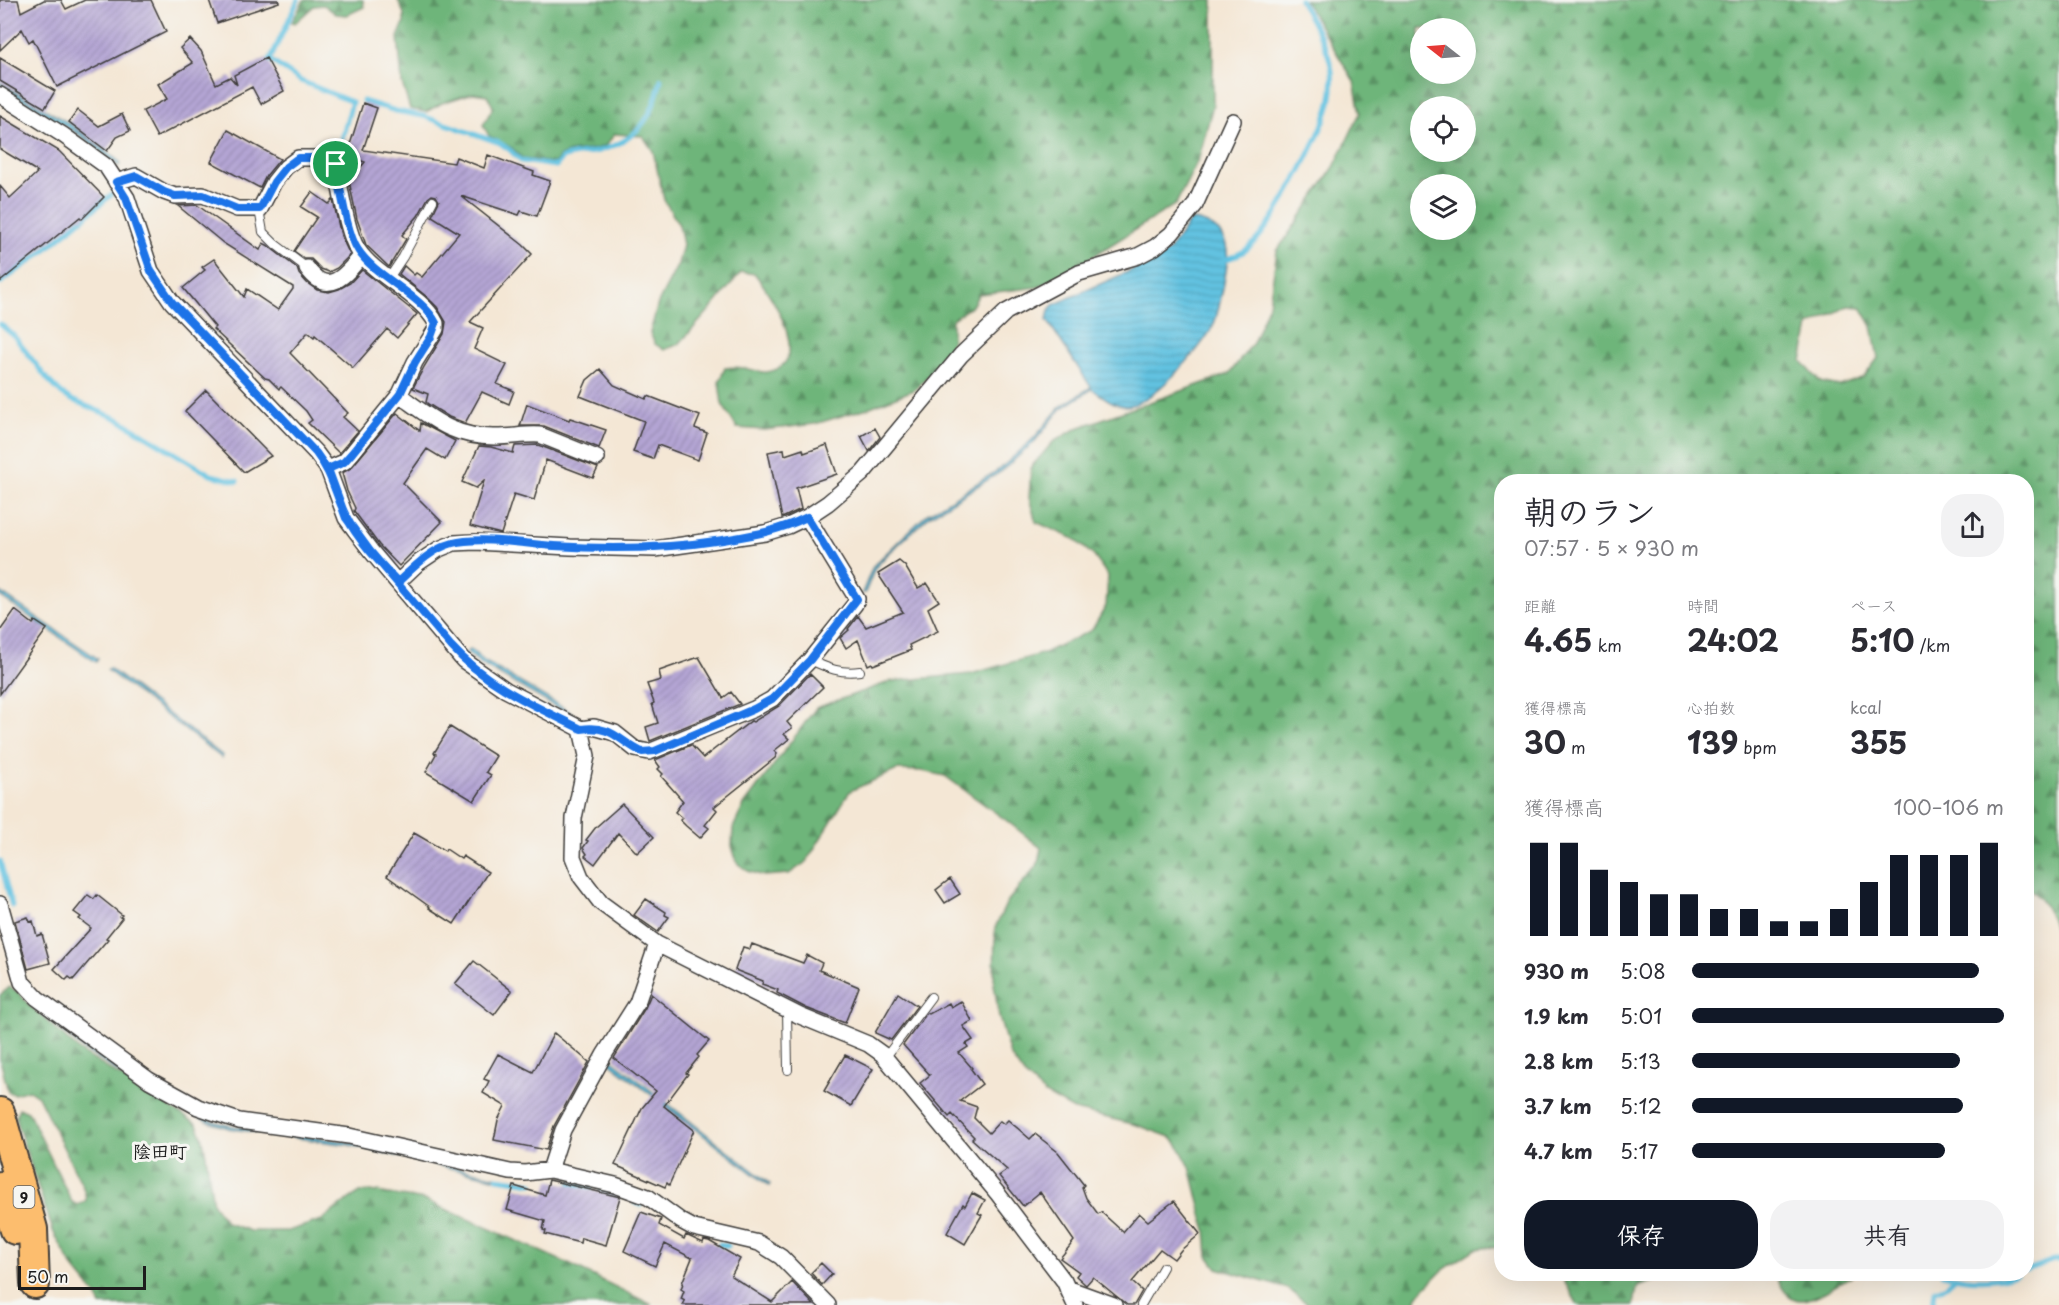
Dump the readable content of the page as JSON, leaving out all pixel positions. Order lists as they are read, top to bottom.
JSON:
{
  "streets": {
    "highway": ["9"]
  },
  "districts": ["陰田町"],
  "scale_bar": "50 m",
  "north": "left",
  "page": {
    "heading": ["朝のラン", "07:57 · 5 × 930 m"],
    "stats": [
      ["距離", "4.65 km"],
      ["時間", "24:02"],
      ["ペース", "5:10 /km"],
      ["獲得標高", "30 m"],
      ["心拍数", "139 bpm"],
      ["kcal", "355"]
    ],
    "chart": ["獲得標高", "100–106 m"],
    "list": [
      {
        "name": "930 m",
        "note": "5:08"
      },
      {
        "name": "1.9 km",
        "note": "5:01"
      },
      {
        "name": "2.8 km",
        "note": "5:13"
      },
      {
        "name": "3.7 km",
        "note": "5:12"
      },
      {
        "name": "4.7 km",
        "note": "5:17"
      }
    ],
    "buttons": ["保存", "共有"],
    "scale": "50 m"
  }
}
